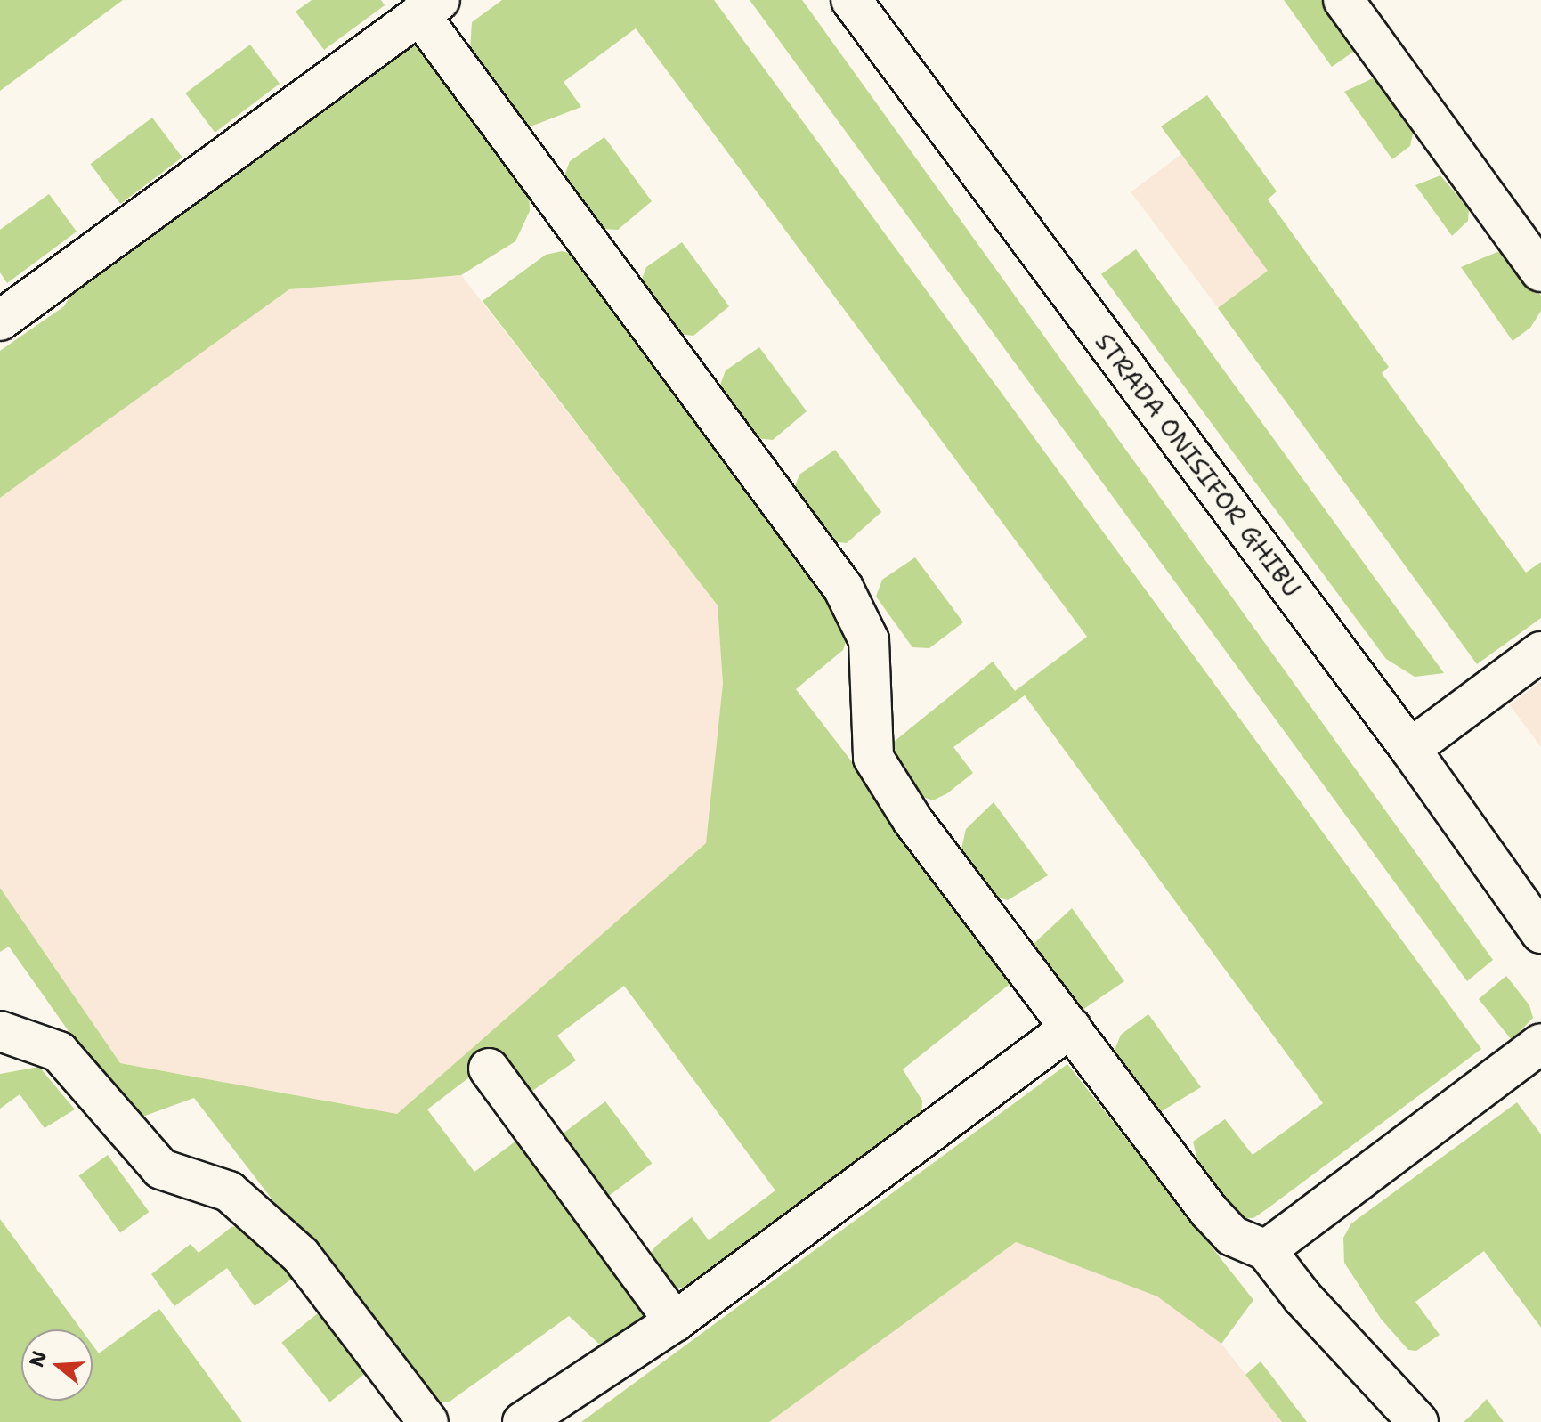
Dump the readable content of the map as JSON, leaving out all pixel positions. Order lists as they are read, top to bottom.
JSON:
{
  "streets": {
    "street": ["STRADA ONISIFOR GHIBU"]
  },
  "north": "left"
}
